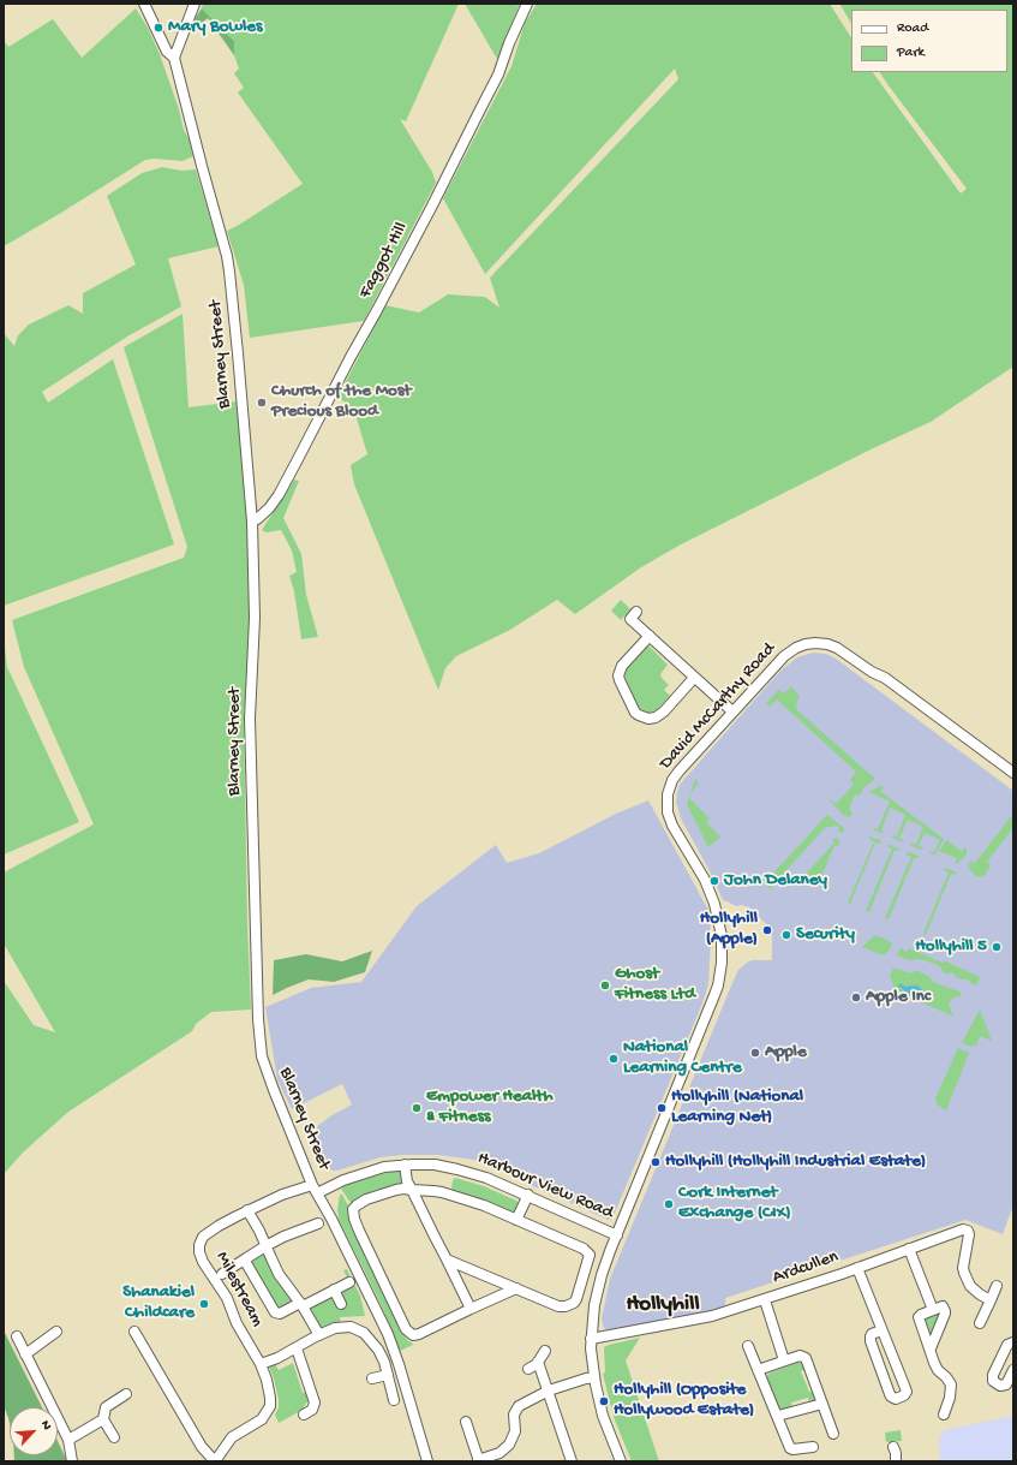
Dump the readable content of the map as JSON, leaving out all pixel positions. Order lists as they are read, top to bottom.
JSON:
{
  "streets": {
    "street": [
      "Faggot Hill",
      "Blarney Street",
      "David McCarthy Road",
      "Harbour View Road",
      "Ardcullen",
      "Milestream"
    ]
  },
  "crossings": [
    ["Faggot Hill", "Blarney Street"],
    ["Blarney Street", "Harbour View Road"],
    ["Blarney Street", "Milestream"],
    ["David McCarthy Road", "Harbour View Road"],
    ["Harbour View Road", "Ardcullen"],
    ["Harbour View Road", "Milestream"]
  ],
  "districts": ["Hollyhill"],
  "places": [
    "Mary Bowles",
    "Church of the Most Precious Blood",
    "John Delaney",
    "Hollyhill (Apple)",
    "Security",
    "Hollyhill 5",
    "Ghost Fitness Ltd",
    "Apple Inc",
    "Apple",
    "National Learning Centre",
    "Empower Health & Fitness",
    "Hollyhill (National Learning Net)",
    "Hollyhill (Hollyhill Industrial Estate)",
    "Cork Internet Exchange (CIX)",
    "Shanakiel Childcare",
    "Hollyhill (Opposite Hollywood Estate)"
  ],
  "legend": ["Road", "Park"],
  "north": "top right"
}
